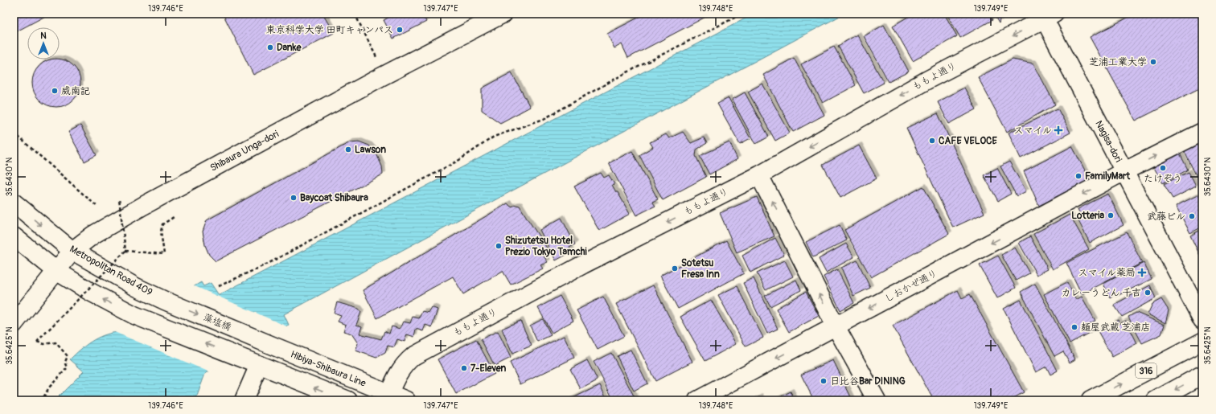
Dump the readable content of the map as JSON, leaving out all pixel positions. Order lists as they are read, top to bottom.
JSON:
{
  "streets": {
    "street": [
      "ももよ通り",
      "Nagisa-dori",
      "Shibaura Unga-dori",
      "Metropolitan Road 409",
      "しおかぜ通り",
      "藻塩橋",
      "Hibiya-Shibaura Line",
      "316"
    ]
  },
  "crossings": [
    ["ももよ通り", "Nagisa-dori"],
    ["ももよ通り", "Hibiya-Shibaura Line"],
    ["Nagisa-dori", "しおかぜ通り"],
    ["Shibaura Unga-dori", "Metropolitan Road 409"],
    ["Metropolitan Road 409", "藻塩橋"],
    ["藻塩橋", "Hibiya-Shibaura Line"]
  ],
  "one_way": ["ももよ通り"],
  "places": {
    "other": [
      "東京科学大学 田町キャンパス",
      "Danke",
      "芝浦工業大学",
      "威南記",
      "CAFE VELOCE",
      "Lawson",
      "たけぞう",
      "FamilyMart",
      "Baycoat Shibaura",
      "Lotteria",
      "武藤ビル",
      "Shizutetsu Hotel Prezio Tokyo Tamchi",
      "Sotetsu Fresa Inn",
      "カレーうどん 千吉",
      "麺屋武蔵 芝浦店",
      "7-Eleven",
      "日比谷Bar DINING"
    ],
    "health": ["スマイル", "スマイル薬局"]
  },
  "north": "top",
  "coordinates": [
    "139.746°E",
    "139.747°E",
    "139.748°E",
    "139.749°E",
    "35.6430°N",
    "35.6425°N"
  ]
}
